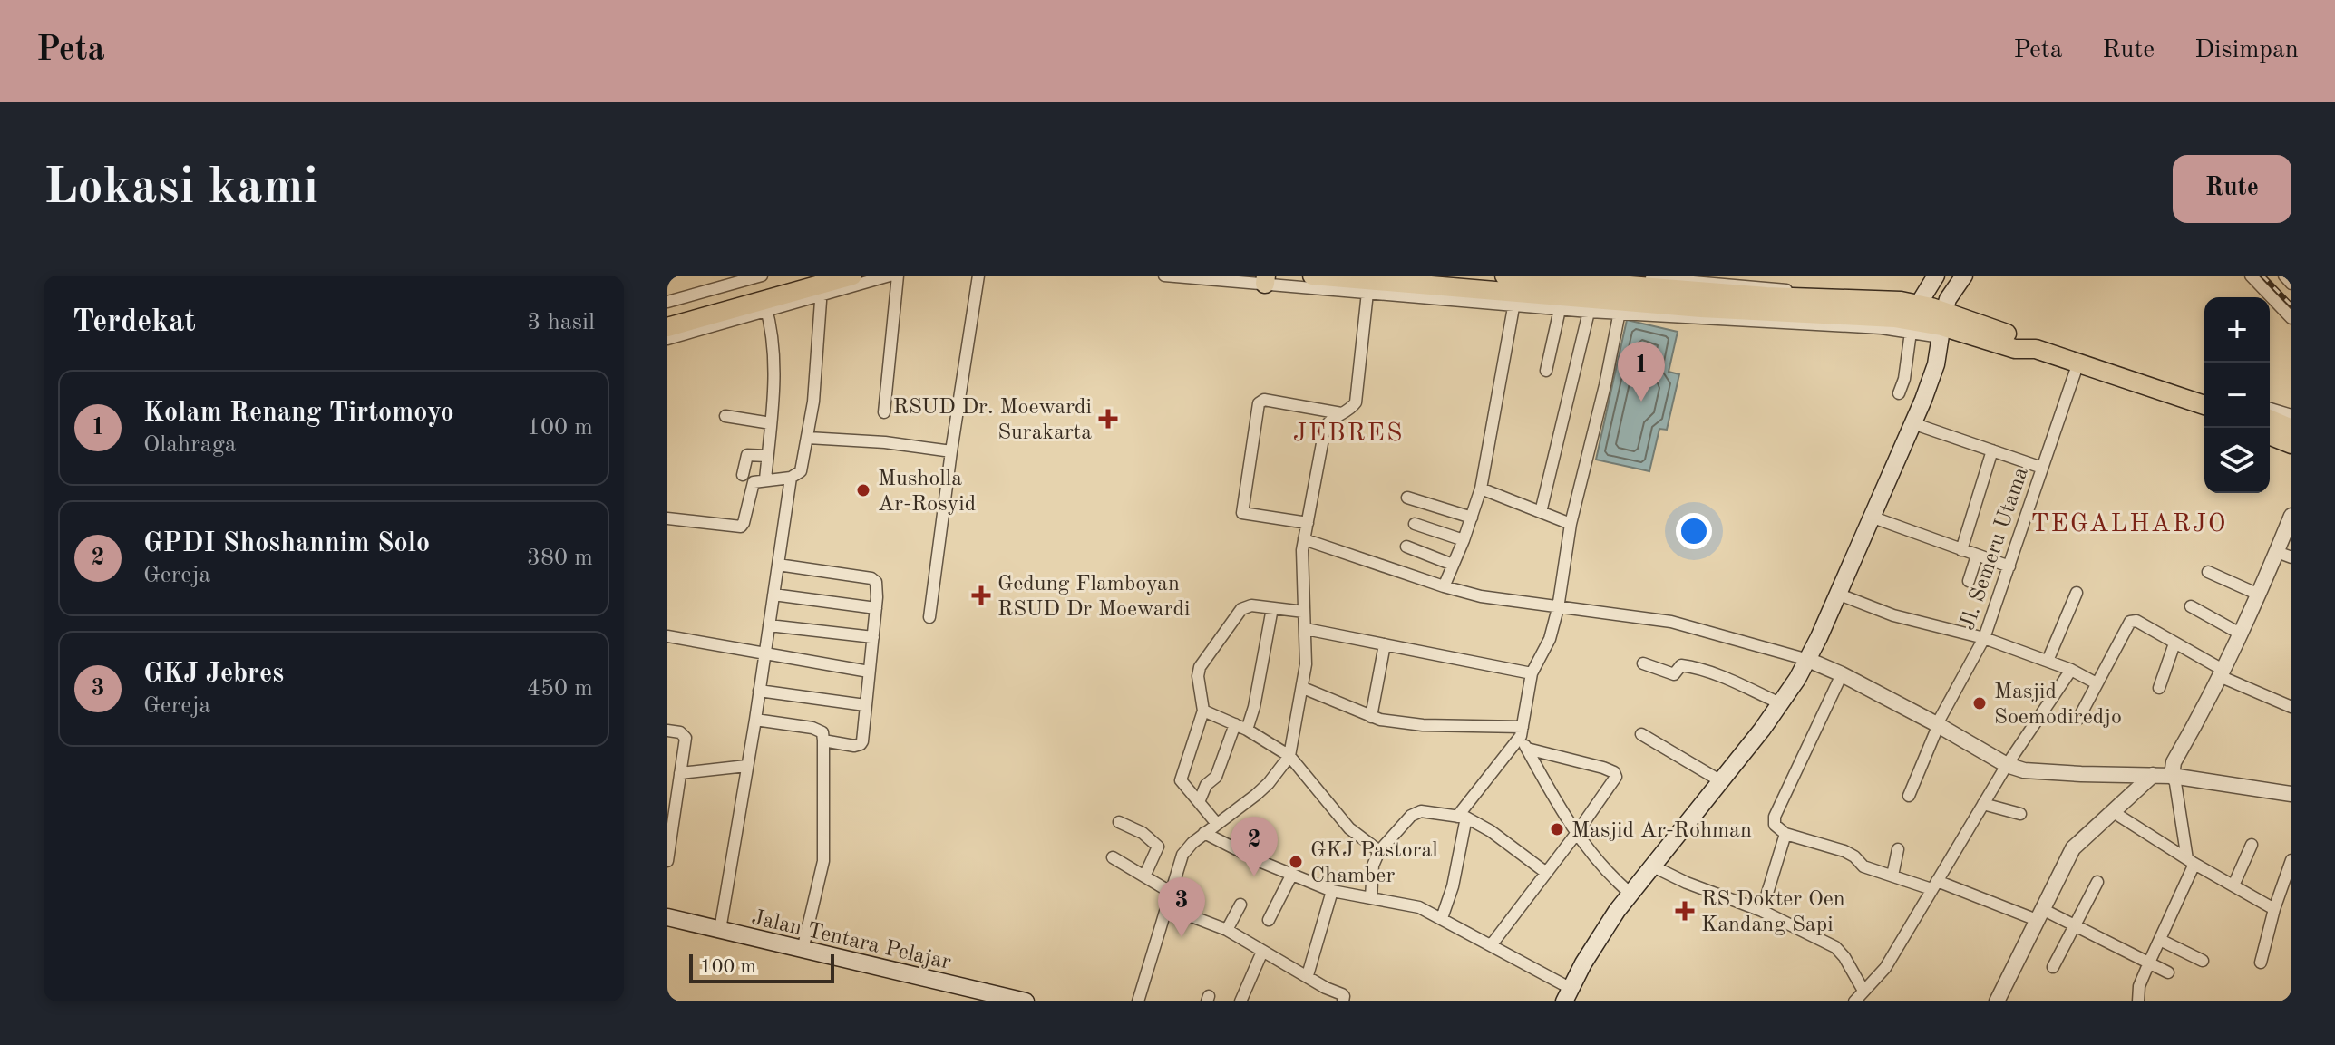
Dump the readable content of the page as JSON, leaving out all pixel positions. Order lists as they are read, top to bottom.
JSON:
{
  "streets": {
    "main road": ["Jalan Tentara Pelajar"],
    "street": ["Jl. Semeru Utama"]
  },
  "districts": ["JEBRES", "TEGALHARJO"],
  "places": {
    "health": ["RSUD Dr. Moewardi Surakarta", "Gedung Flamboyan RSUD Dr Moewardi", "RS Dokter Oen Kandang Sapi"],
    "other": [
      "Musholla Ar-Rosyid",
      "Masjid Soemodiredjo",
      "Masjid Ar-Rohman",
      "GKJ Pastoral Chamber"
    ]
  },
  "scale_bar": "100 m",
  "page": {
    "header": "Peta",
    "nav": ["Peta", "Rute", "Disimpan"],
    "buttons": "Rute",
    "title": "Lokasi kami",
    "heading": ["Terdekat", "3 hasil"],
    "map_buttons": ["+", "−"],
    "pins": ["1", "2", "3"],
    "list": [
      {
        "mark": "1",
        "name": "Kolam Renang Tirtomoyo",
        "note": "Olahraga",
        "value": "100 m"
      },
      {
        "mark": "2",
        "name": "GPDI Shoshannim Solo",
        "note": "Gereja",
        "value": "380 m"
      },
      {
        "mark": "3",
        "name": "GKJ Jebres",
        "note": "Gereja",
        "value": "450 m"
      }
    ],
    "scale": "100 m"
  }
}
